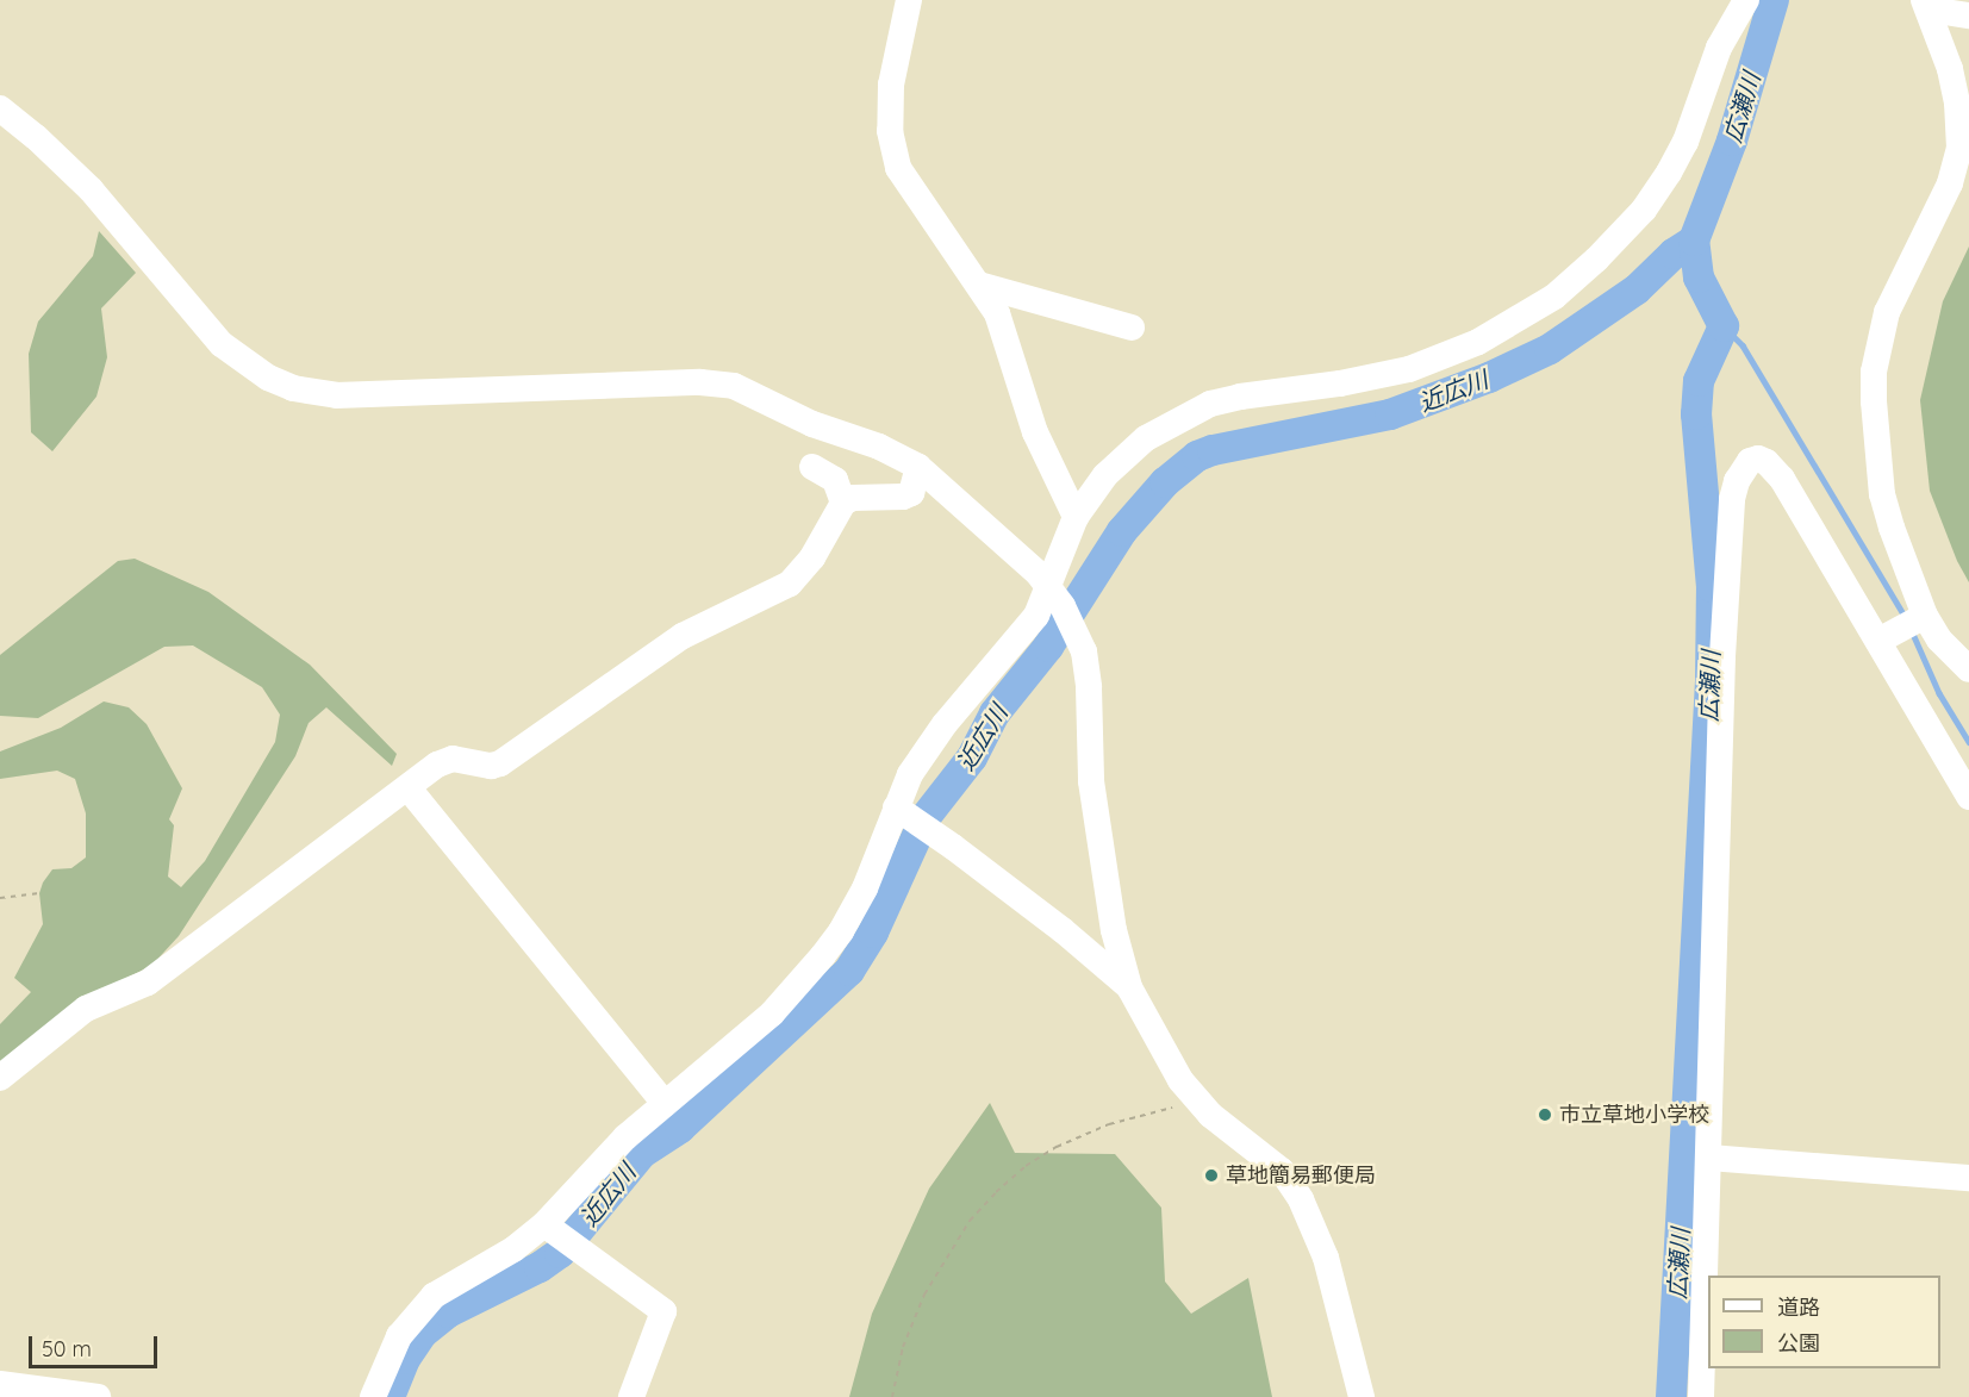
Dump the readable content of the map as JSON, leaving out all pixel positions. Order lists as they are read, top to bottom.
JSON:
{
  "water": ["広瀬川", "近広川"],
  "places": ["市立草地小学校", "草地簡易郵便局"],
  "legend": ["道路", "公園"],
  "scale_bar": "50 m"
}
